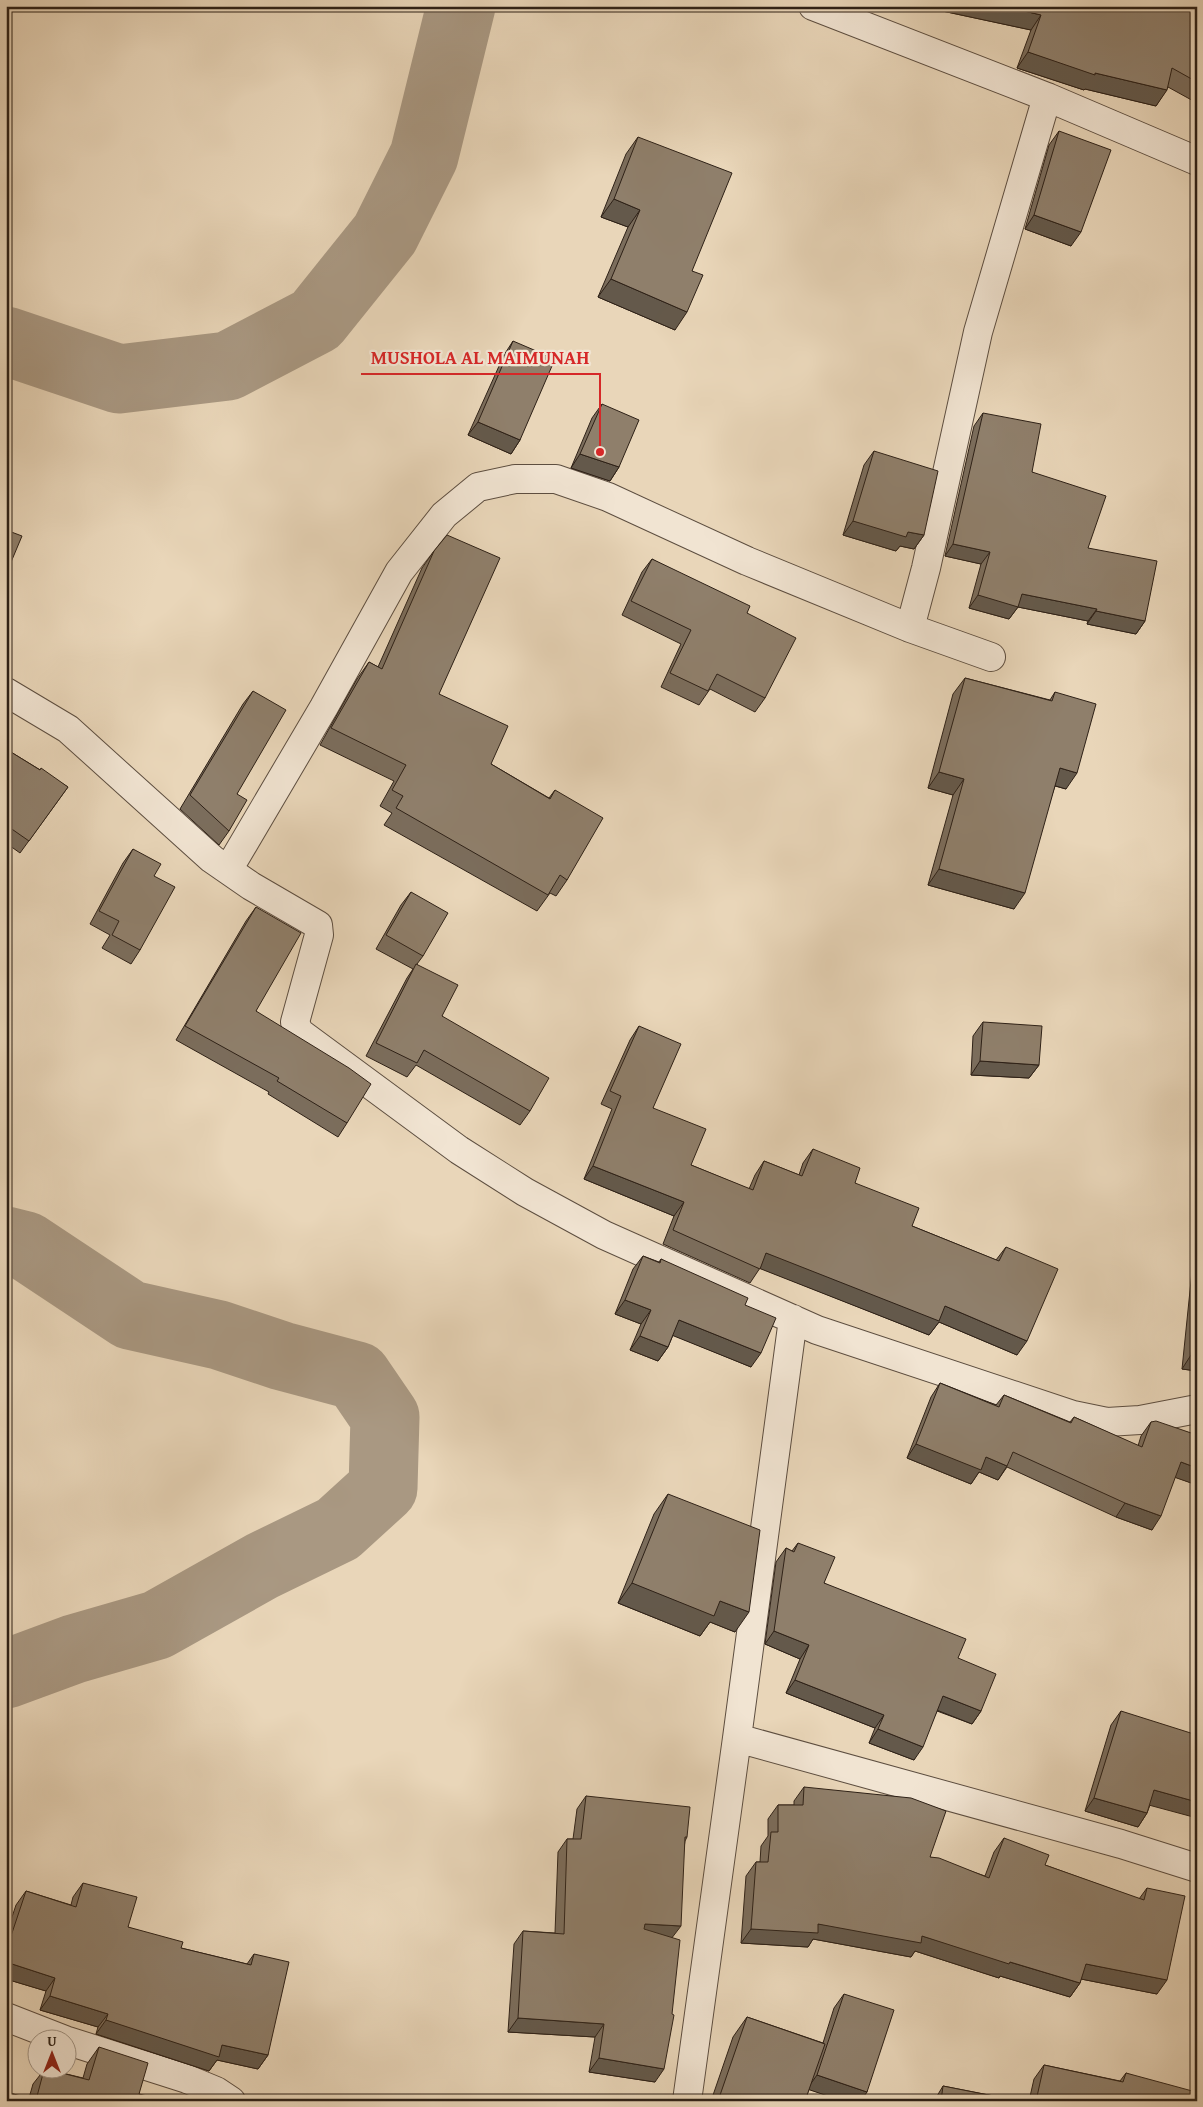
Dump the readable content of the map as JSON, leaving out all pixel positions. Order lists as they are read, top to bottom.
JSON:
{
  "places": ["MUSHOLA AL MAIMUNAH"],
  "north": "top"
}
